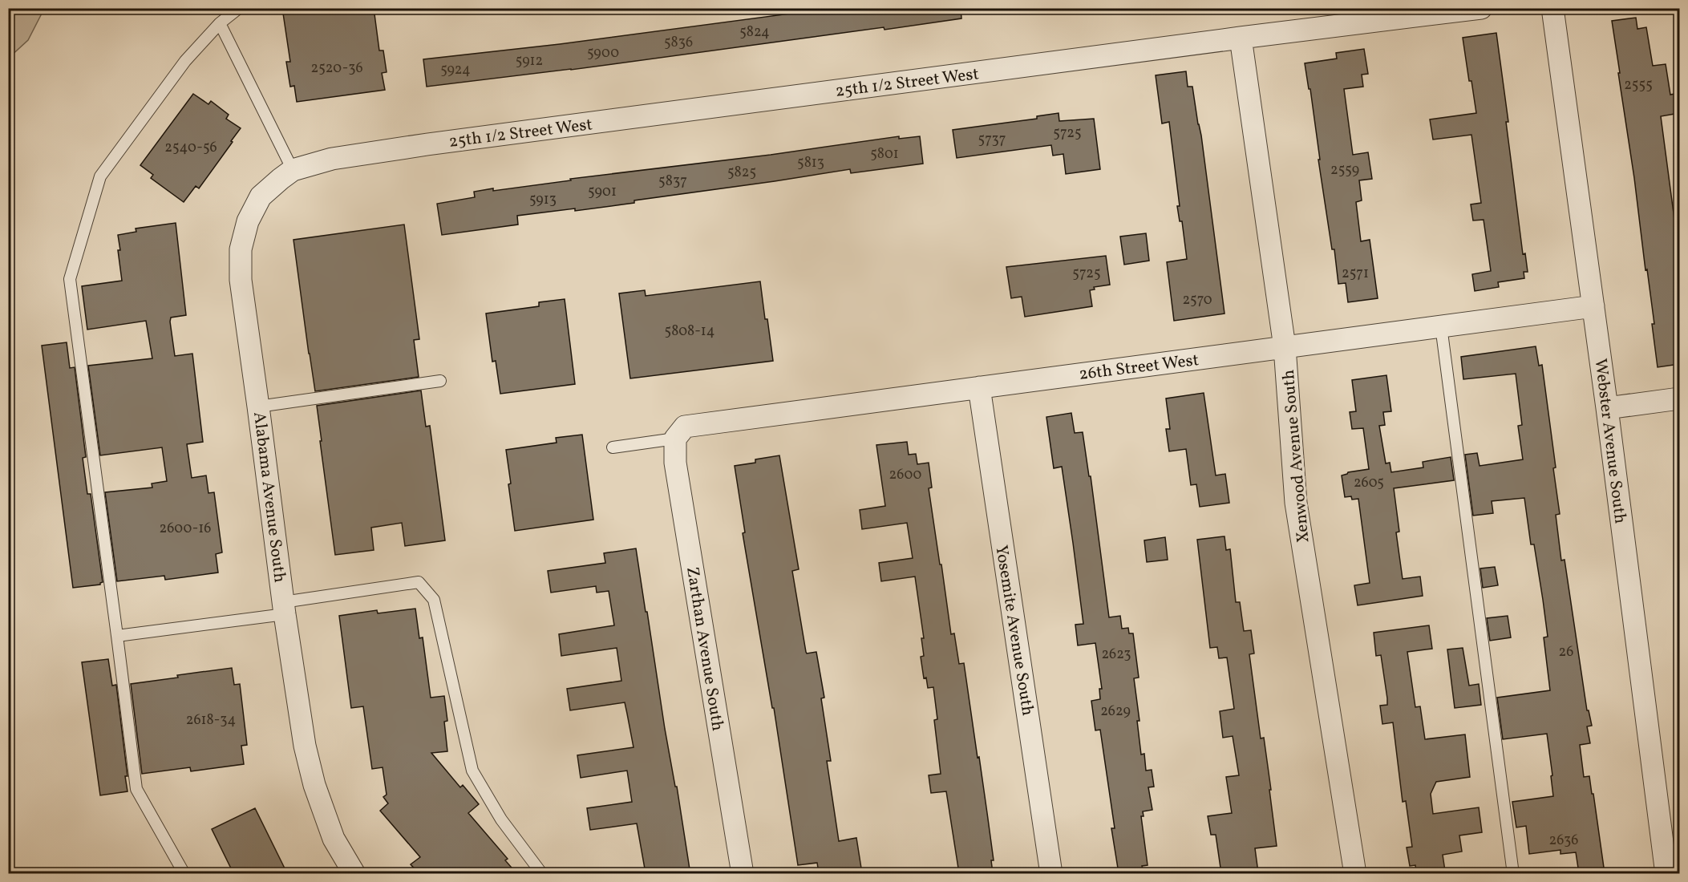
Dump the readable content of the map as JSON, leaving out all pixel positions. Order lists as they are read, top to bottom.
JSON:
{
  "streets": {
    "street": [
      "25th 1/2 Street West",
      "26th Street West",
      "Webster Avenue South",
      "Xenwood Avenue South",
      "Alabama Avenue South",
      "Yosemite Avenue South",
      "Zarthan Avenue South"
    ]
  },
  "crossings": [
    ["25th 1/2 Street West", "Xenwood Avenue South"],
    ["25th 1/2 Street West", "Alabama Avenue South"],
    ["26th Street West", "Webster Avenue South"],
    ["26th Street West", "Xenwood Avenue South"],
    ["26th Street West", "Yosemite Avenue South"],
    ["26th Street West", "Zarthan Avenue South"]
  ],
  "house_numbers": [
    "5824",
    "5836",
    "5900",
    "5912",
    "2520-36",
    "5924",
    "2555",
    "5725",
    "5737",
    "2540-56",
    "5801",
    "5813",
    "2559",
    "5825",
    "5837",
    "5901",
    "5913",
    "5725",
    "2571",
    "2570",
    "5808-14",
    "2600",
    "2605",
    "2600-16",
    "26",
    "2623",
    "2629",
    "2618-34",
    "2636"
  ]
}
